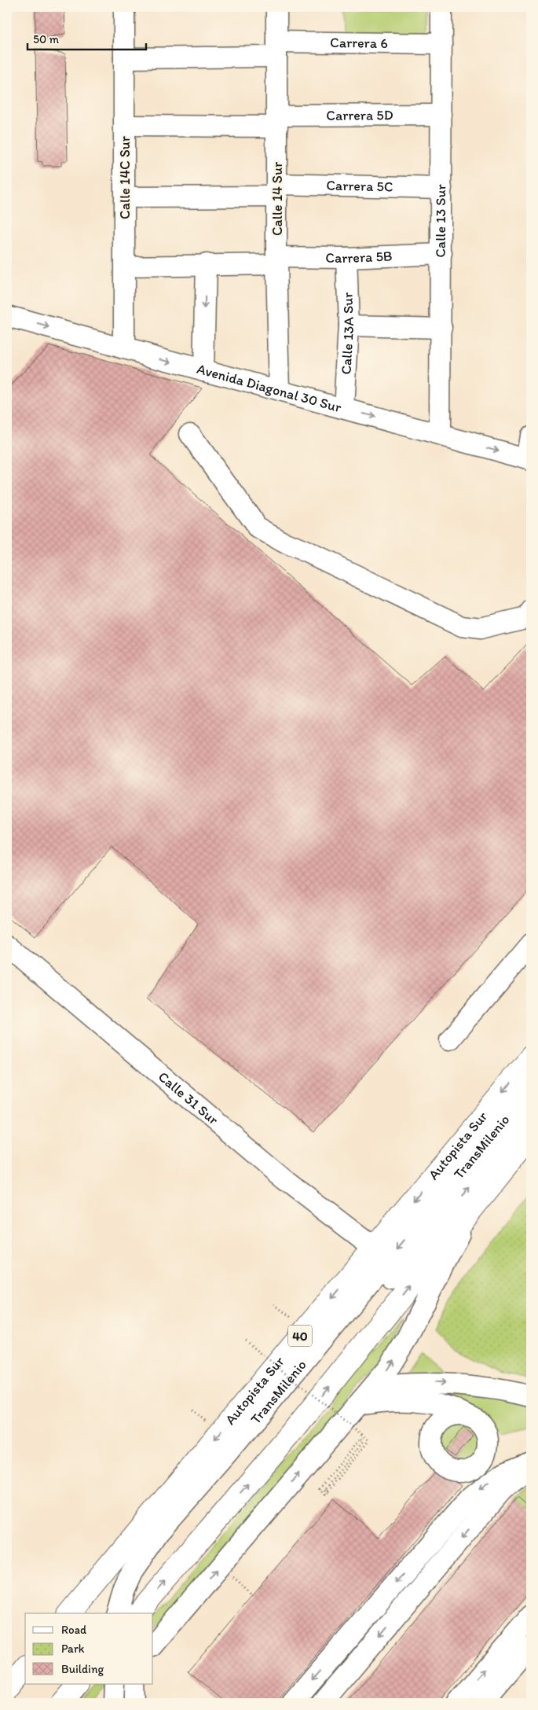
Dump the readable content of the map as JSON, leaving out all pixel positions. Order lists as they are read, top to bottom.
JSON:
{
  "streets": {
    "highway": ["Autopista Sur", "40"],
    "street": [
      "Carrera 6",
      "Carrera 5D",
      "Calle 14C Sur",
      "Carrera 5C",
      "Calle 14 Sur",
      "Calle 13 Sur",
      "Carrera 5B",
      "Calle 13A Sur",
      "Avenida Diagonal 30 Sur",
      "Calle 31 Sur",
      "TransMilenio"
    ]
  },
  "crossings": [
    ["Carrera 6", "Calle 14C Sur"],
    ["Carrera 6", "Calle 14 Sur"],
    ["Carrera 6", "Calle 13 Sur"],
    ["Carrera 5D", "Calle 14C Sur"],
    ["Carrera 5D", "Calle 14 Sur"],
    ["Carrera 5D", "Calle 13 Sur"],
    ["Calle 14C Sur", "Carrera 5C"],
    ["Calle 14C Sur", "Carrera 5B"],
    ["Calle 14C Sur", "Avenida Diagonal 30 Sur"],
    ["Carrera 5C", "Calle 14 Sur"],
    ["Carrera 5C", "Calle 13 Sur"],
    ["Calle 14 Sur", "Carrera 5B"],
    ["Calle 14 Sur", "Avenida Diagonal 30 Sur"],
    ["Calle 13 Sur", "Carrera 5B"],
    ["Calle 13 Sur", "Avenida Diagonal 30 Sur"],
    ["Carrera 5B", "Calle 13A Sur"],
    ["Calle 13A Sur", "Avenida Diagonal 30 Sur"],
    ["Calle 31 Sur", "Autopista Sur"]
  ],
  "one_way": ["Avenida Diagonal 30 Sur"],
  "legend": ["Road", "Park", "Building"],
  "scale_bar": "50 m"
}
